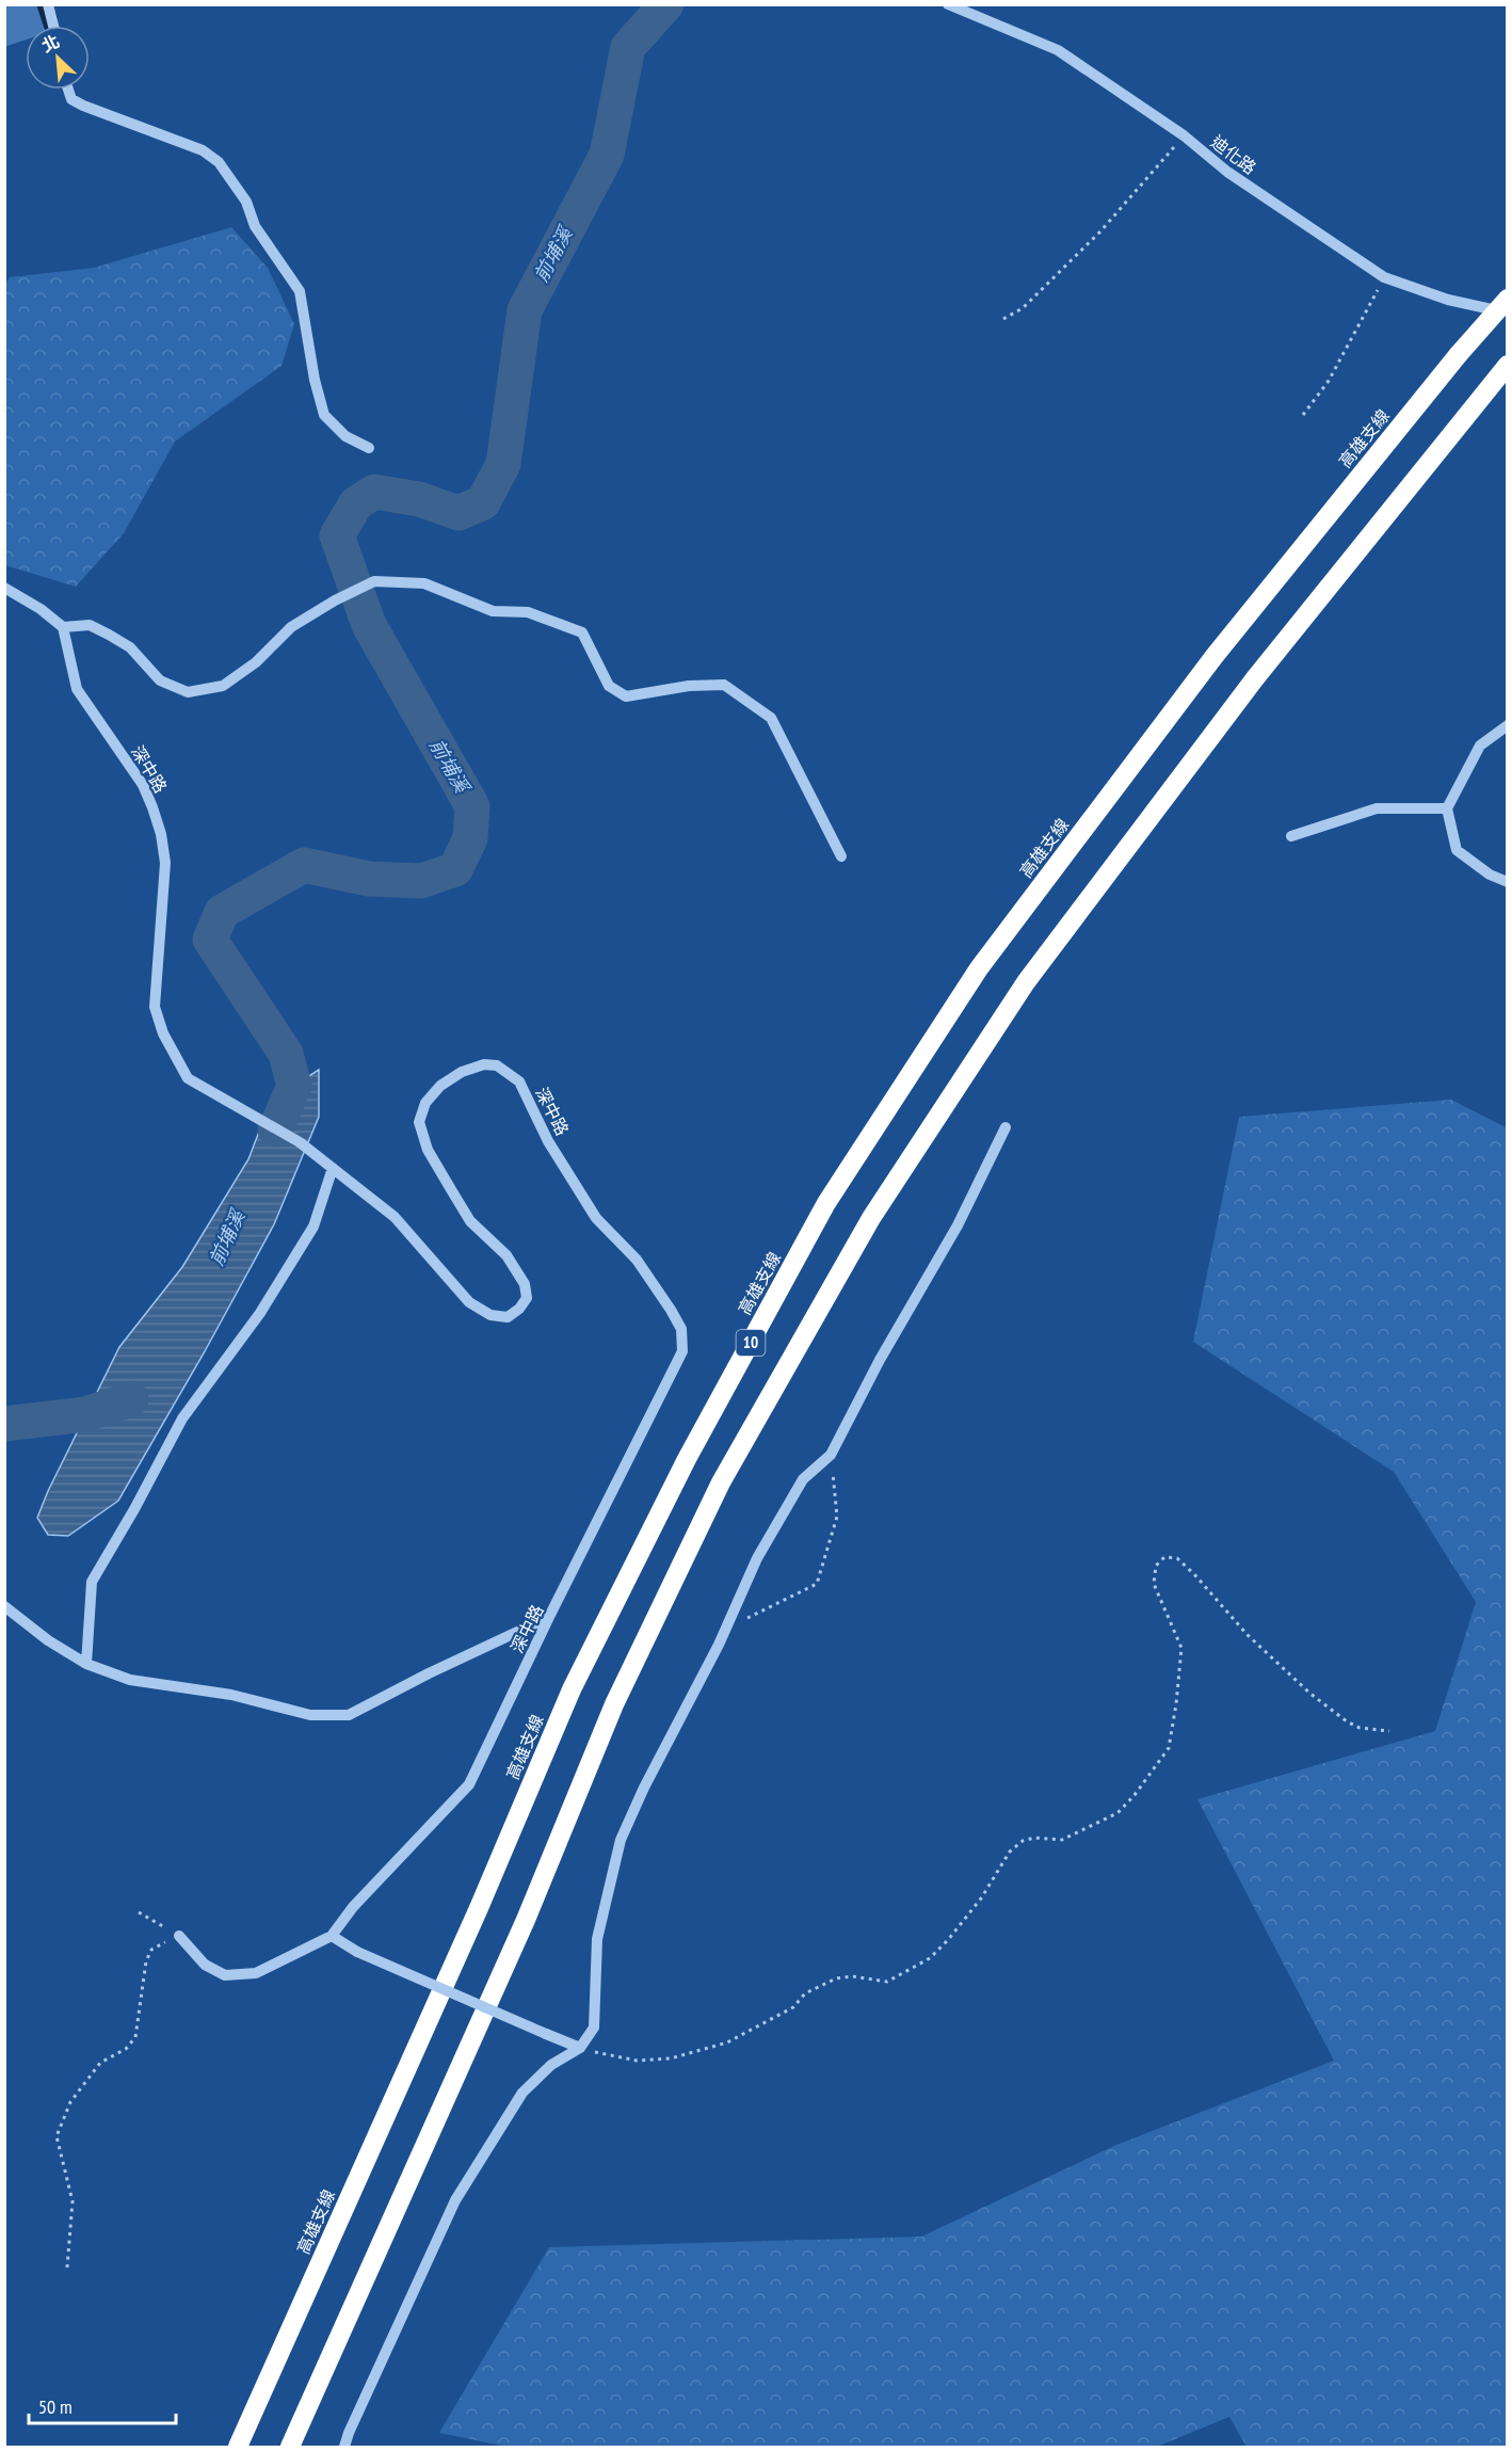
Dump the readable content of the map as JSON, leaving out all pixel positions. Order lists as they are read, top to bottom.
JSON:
{
  "streets": {
    "highway": ["高雄支線", "10"],
    "street": ["迪化路", "深中路"]
  },
  "water": ["前埔溪"],
  "scale_bar": "50 m",
  "north": "top left"
}
